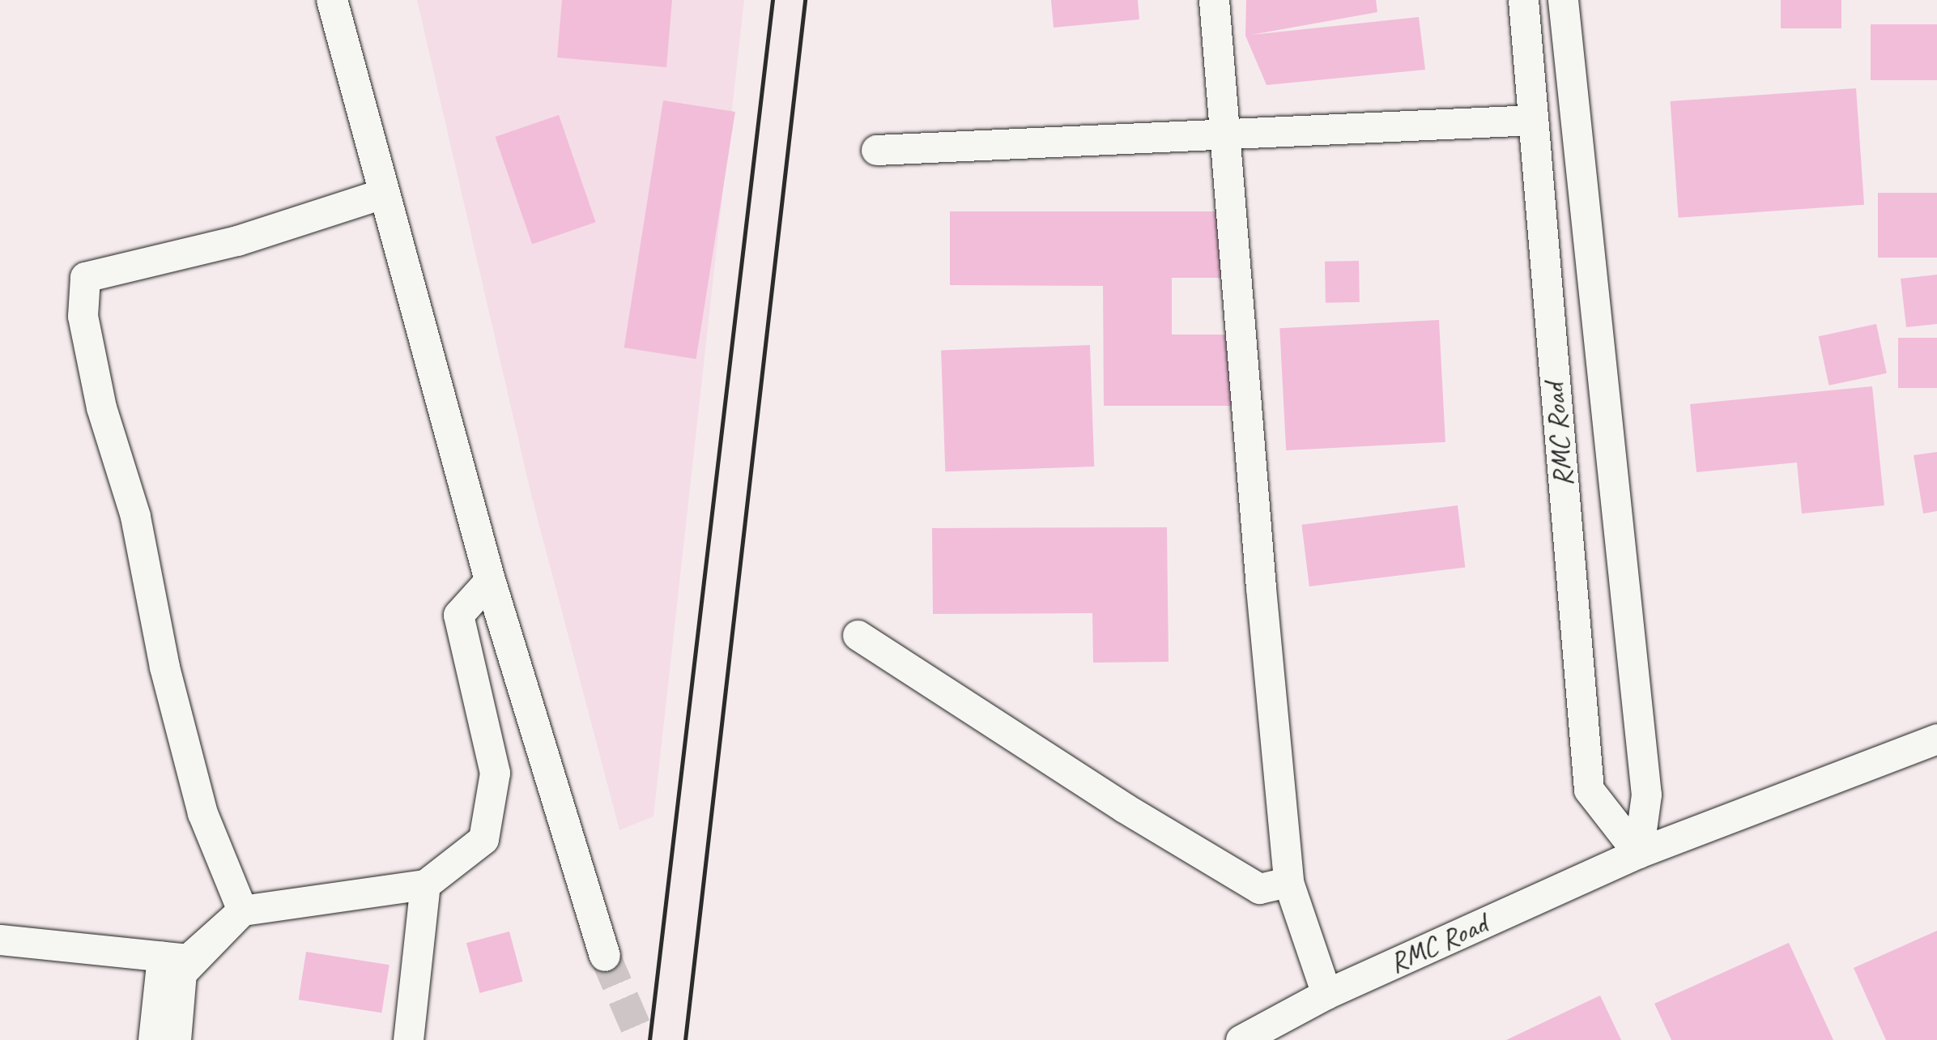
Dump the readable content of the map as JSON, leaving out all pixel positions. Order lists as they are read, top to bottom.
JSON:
{
  "streets": {
    "street": ["RMC Road"]
  }
}
